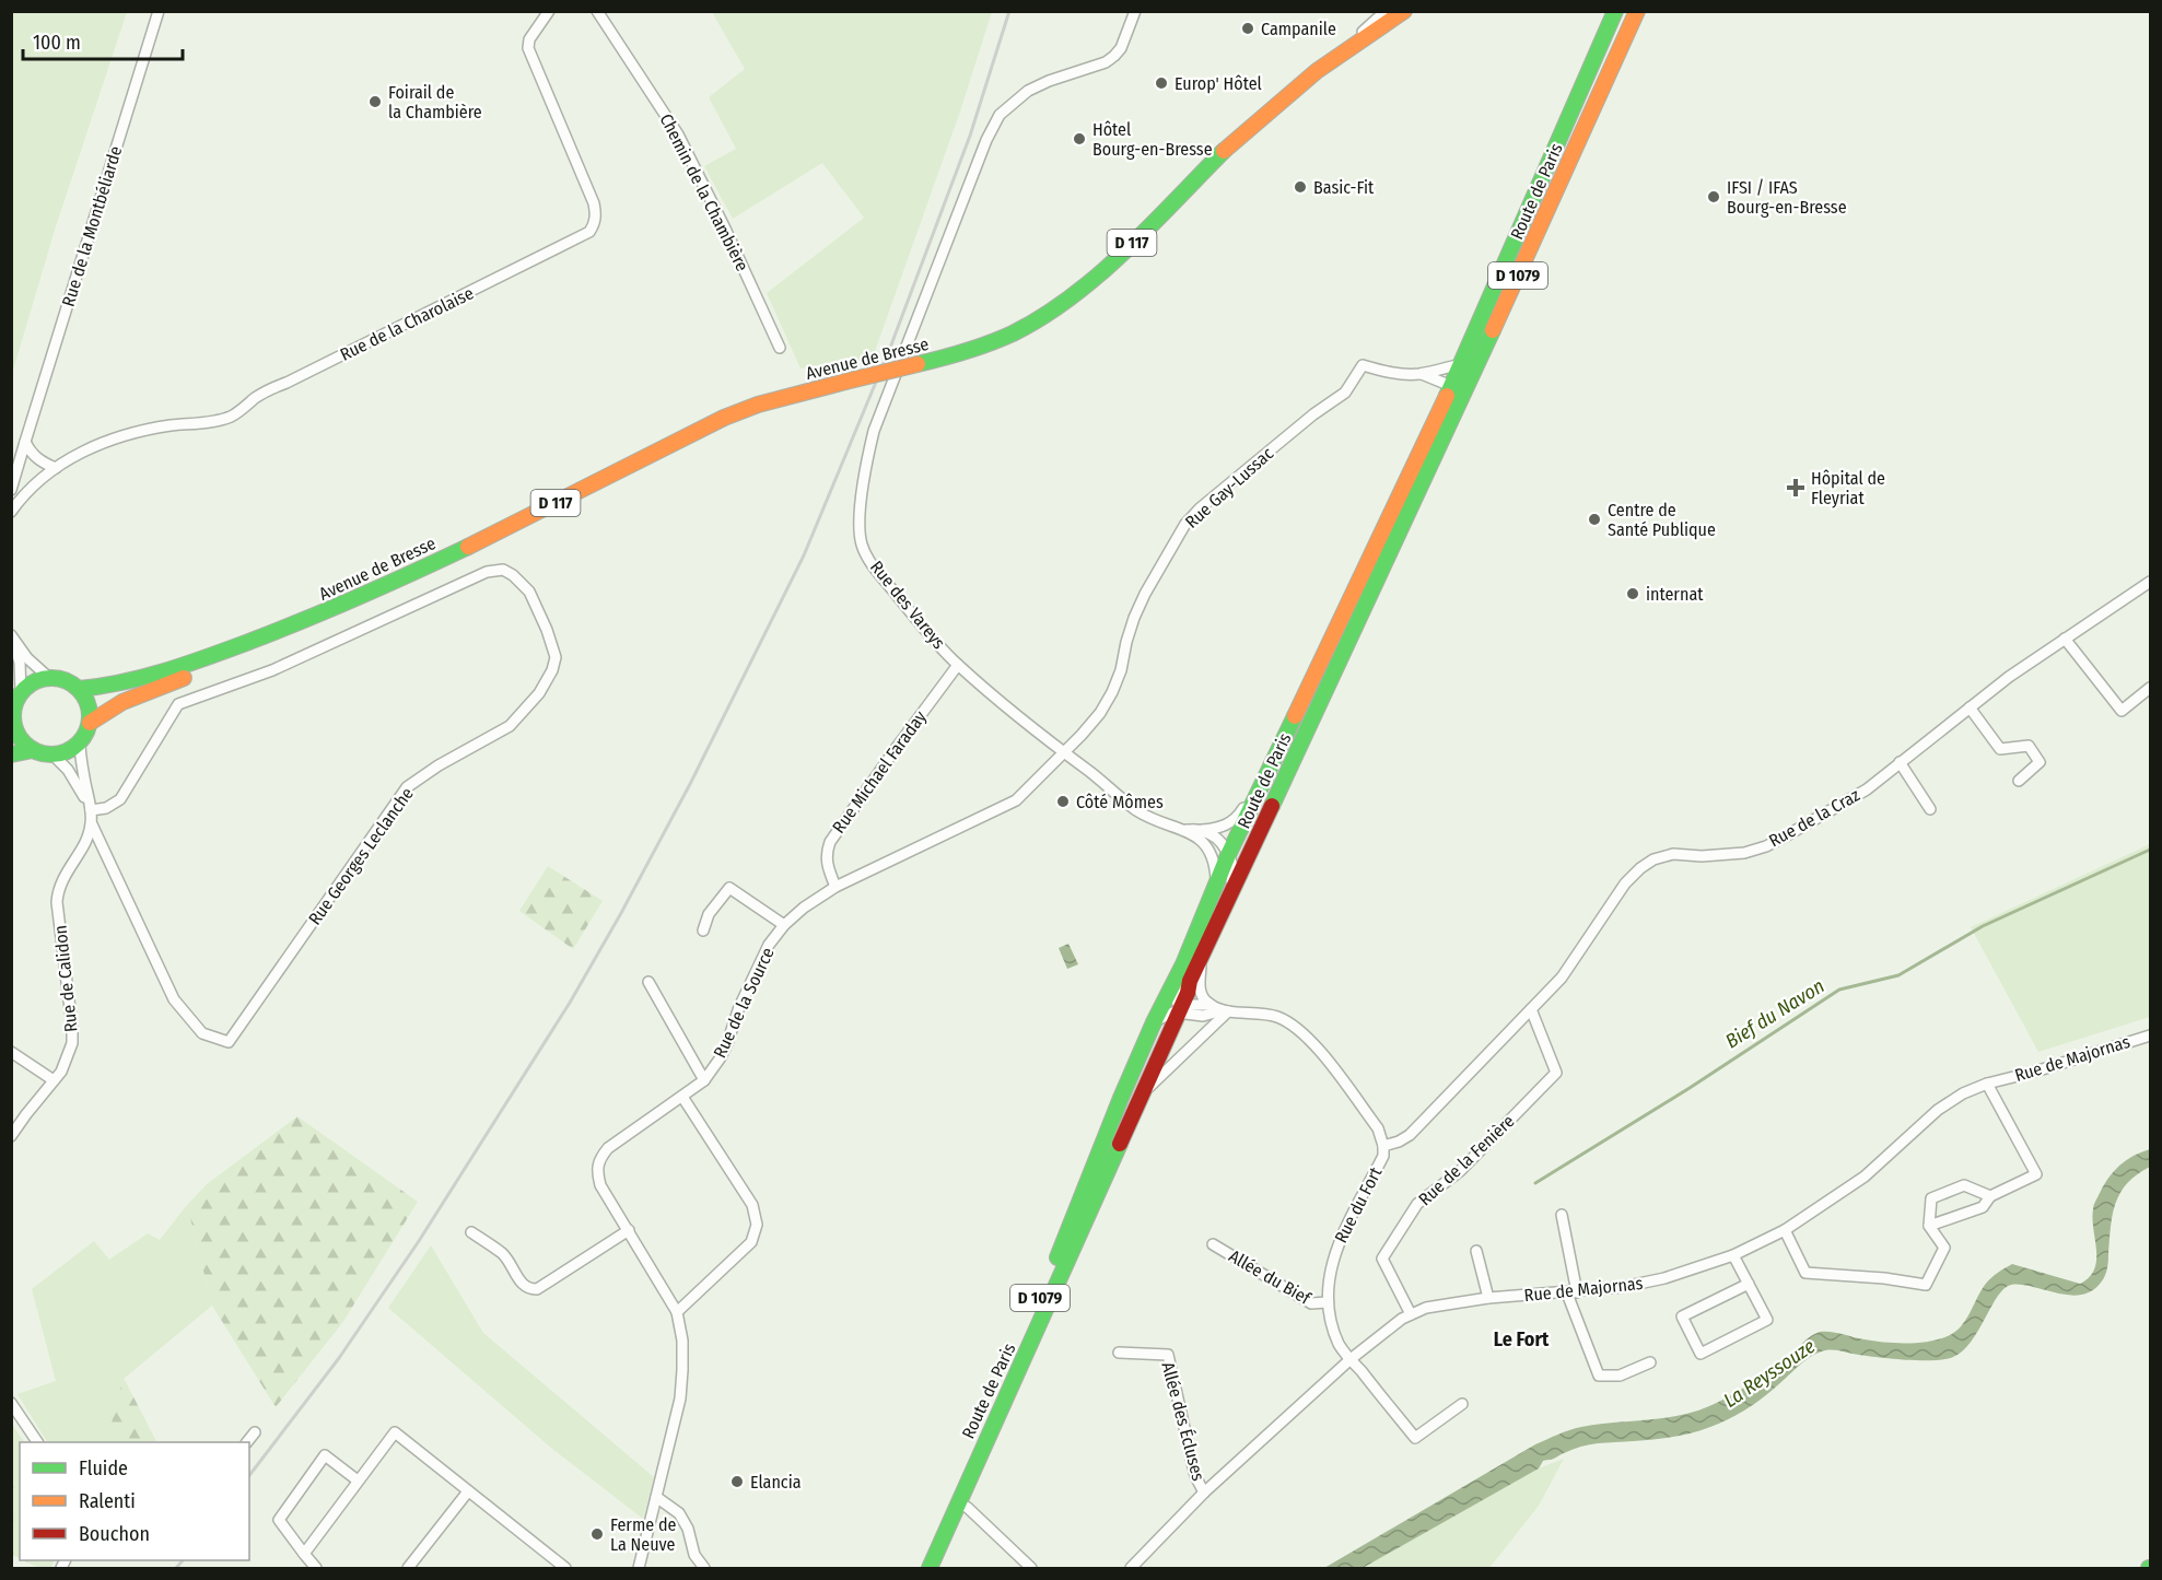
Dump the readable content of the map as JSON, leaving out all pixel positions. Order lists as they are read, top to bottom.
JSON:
{
  "streets": {
    "main road": [
      "Route de Paris",
      "D 117",
      "D 1079",
      "Avenue de Bresse"
    ],
    "street": [
      "Chemin de la Chambière",
      "Rue de la Montbéliarde",
      "Rue de la Charolaise",
      "Rue Gay-Lussac",
      "Rue des Vareys",
      "Rue Michael Faraday",
      "Rue de la Craz",
      "Rue Georges Leclanche",
      "Rue de Calidon",
      "Rue de la Source",
      "Rue de Majornas",
      "Rue de la Fenière",
      "Rue du Fort",
      "Allée du Bief",
      "Allée des Écluses"
    ]
  },
  "crossings": [
    ["Route de Paris", "Rue Gay-Lussac"],
    ["Route de Paris", "Rue des Vareys"],
    ["Route de Paris", "Rue du Fort"],
    ["Avenue de Bresse", "Rue de Calidon"],
    ["Rue Gay-Lussac", "Rue des Vareys"],
    ["Rue Gay-Lussac", "Rue de la Source"],
    ["Rue des Vareys", "Rue Michael Faraday"],
    ["Rue des Vareys", "Rue de la Source"],
    ["Rue Michael Faraday", "Rue de la Source"],
    ["Rue de la Craz", "Rue de la Fenière"],
    ["Rue de la Craz", "Rue du Fort"],
    ["Rue Georges Leclanche", "Rue de Calidon"],
    ["Rue de Majornas", "Rue de la Fenière"],
    ["Rue de Majornas", "Rue du Fort"],
    ["Rue de Majornas", "Allée des Écluses"],
    ["Rue du Fort", "Allée du Bief"]
  ],
  "districts": ["Le Fort"],
  "water": ["Bief du Navon", "La Reyssouze"],
  "places": {
    "other": [
      "Campanile",
      "Europ' Hôtel",
      "Foirail de la Chambière",
      "Hôtel Bourg-en-Bresse",
      "Basic-Fit",
      "IFSI / IFAS Bourg-en-Bresse",
      "Centre de Santé Publique",
      "internat",
      "Côté Mômes",
      "Elancia",
      "Ferme de La Neuve"
    ],
    "health": ["Hôpital de Fleyriat"]
  },
  "legend": ["Fluide", "Ralenti", "Bouchon"],
  "scale_bar": "100 m"
}
